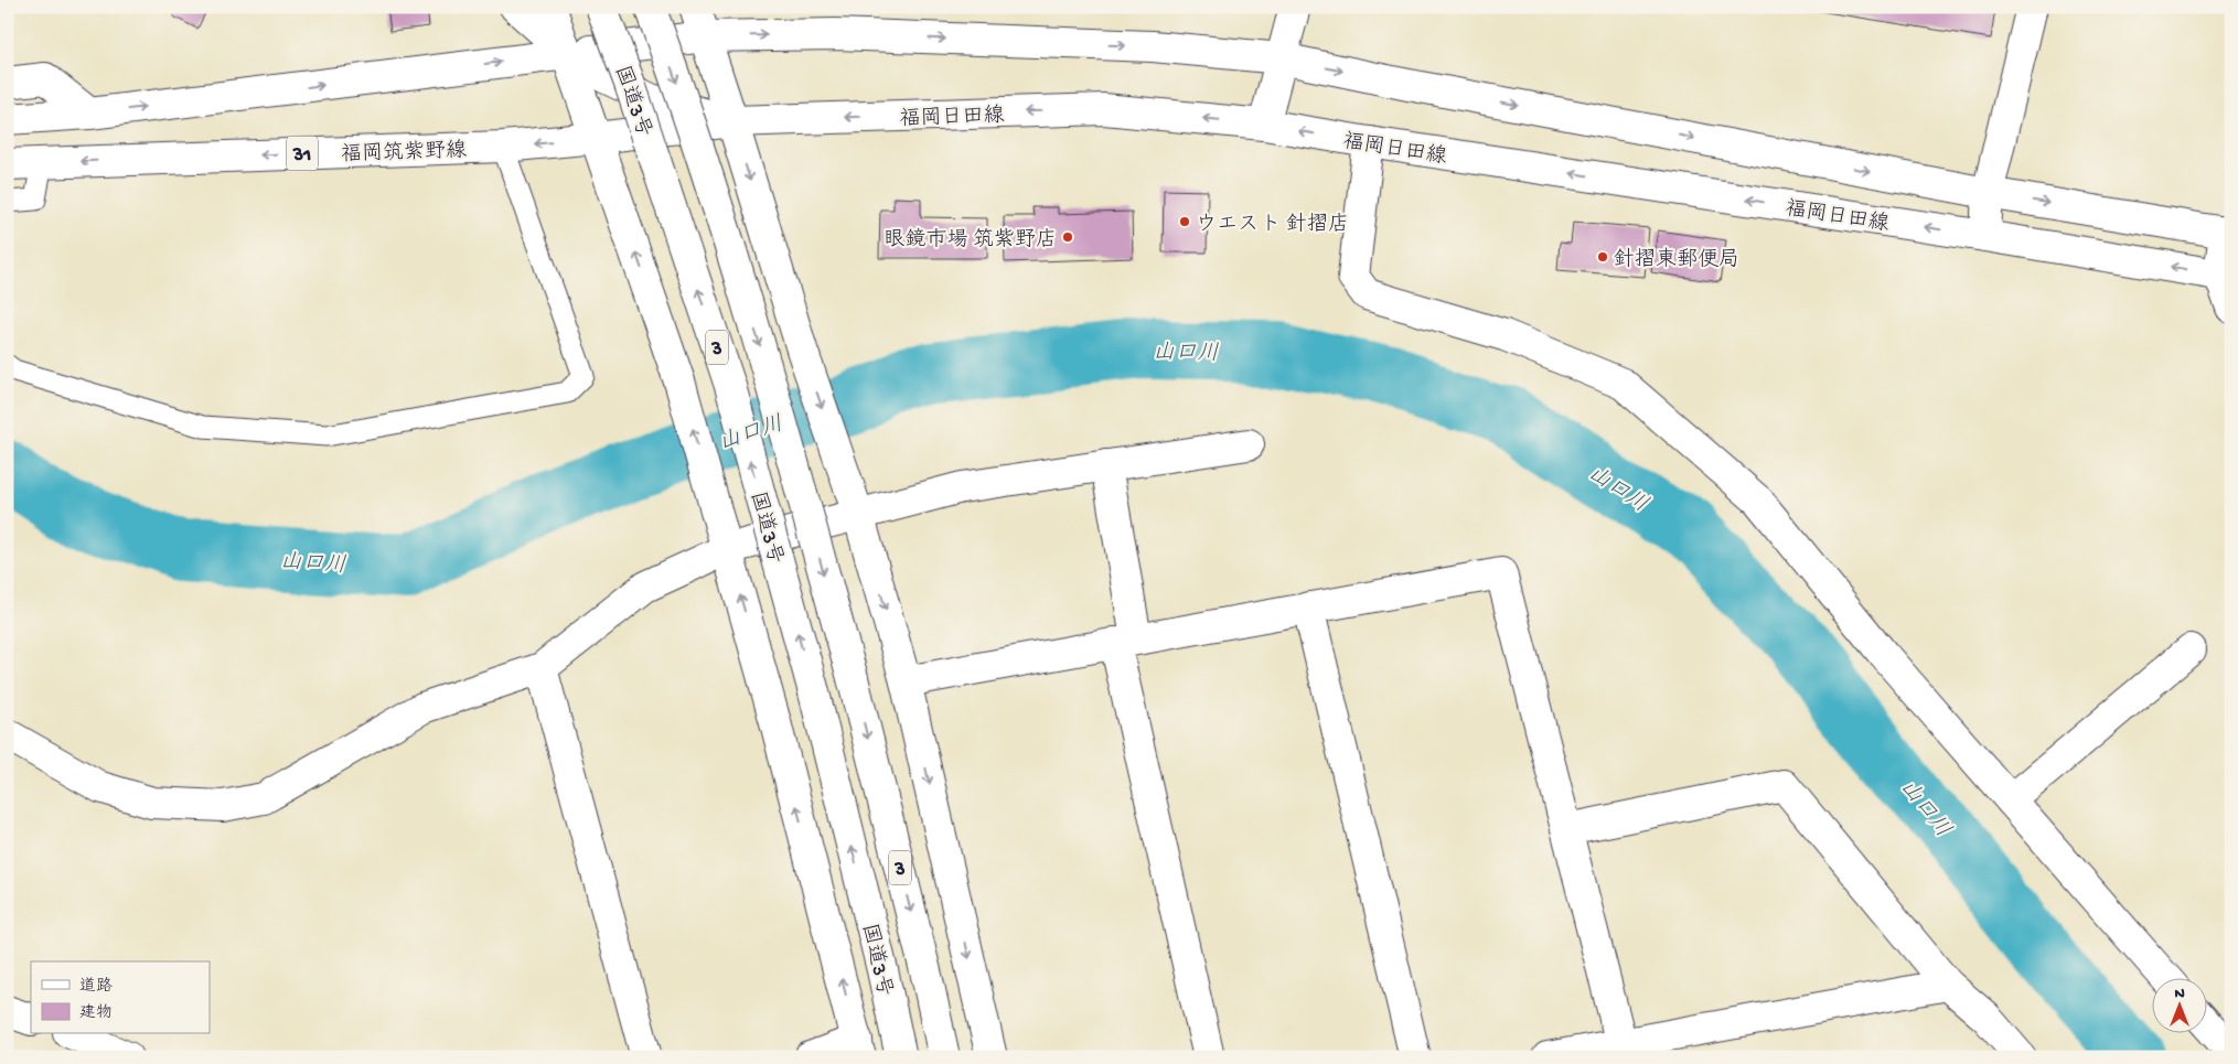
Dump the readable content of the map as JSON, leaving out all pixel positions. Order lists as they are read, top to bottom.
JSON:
{
  "streets": {
    "main road": [
      "国道3号",
      "福岡日田線",
      "福岡筑紫野線",
      "31",
      "3"
    ]
  },
  "crossings": [
    ["福岡日田線", "福岡筑紫野線"]
  ],
  "water": ["山口川"],
  "places": ["ウエスト 針摺店", "眼鏡市場 筑紫野店", "針摺東郵便局"],
  "legend": ["道路", "建物"],
  "north": "top"
}
